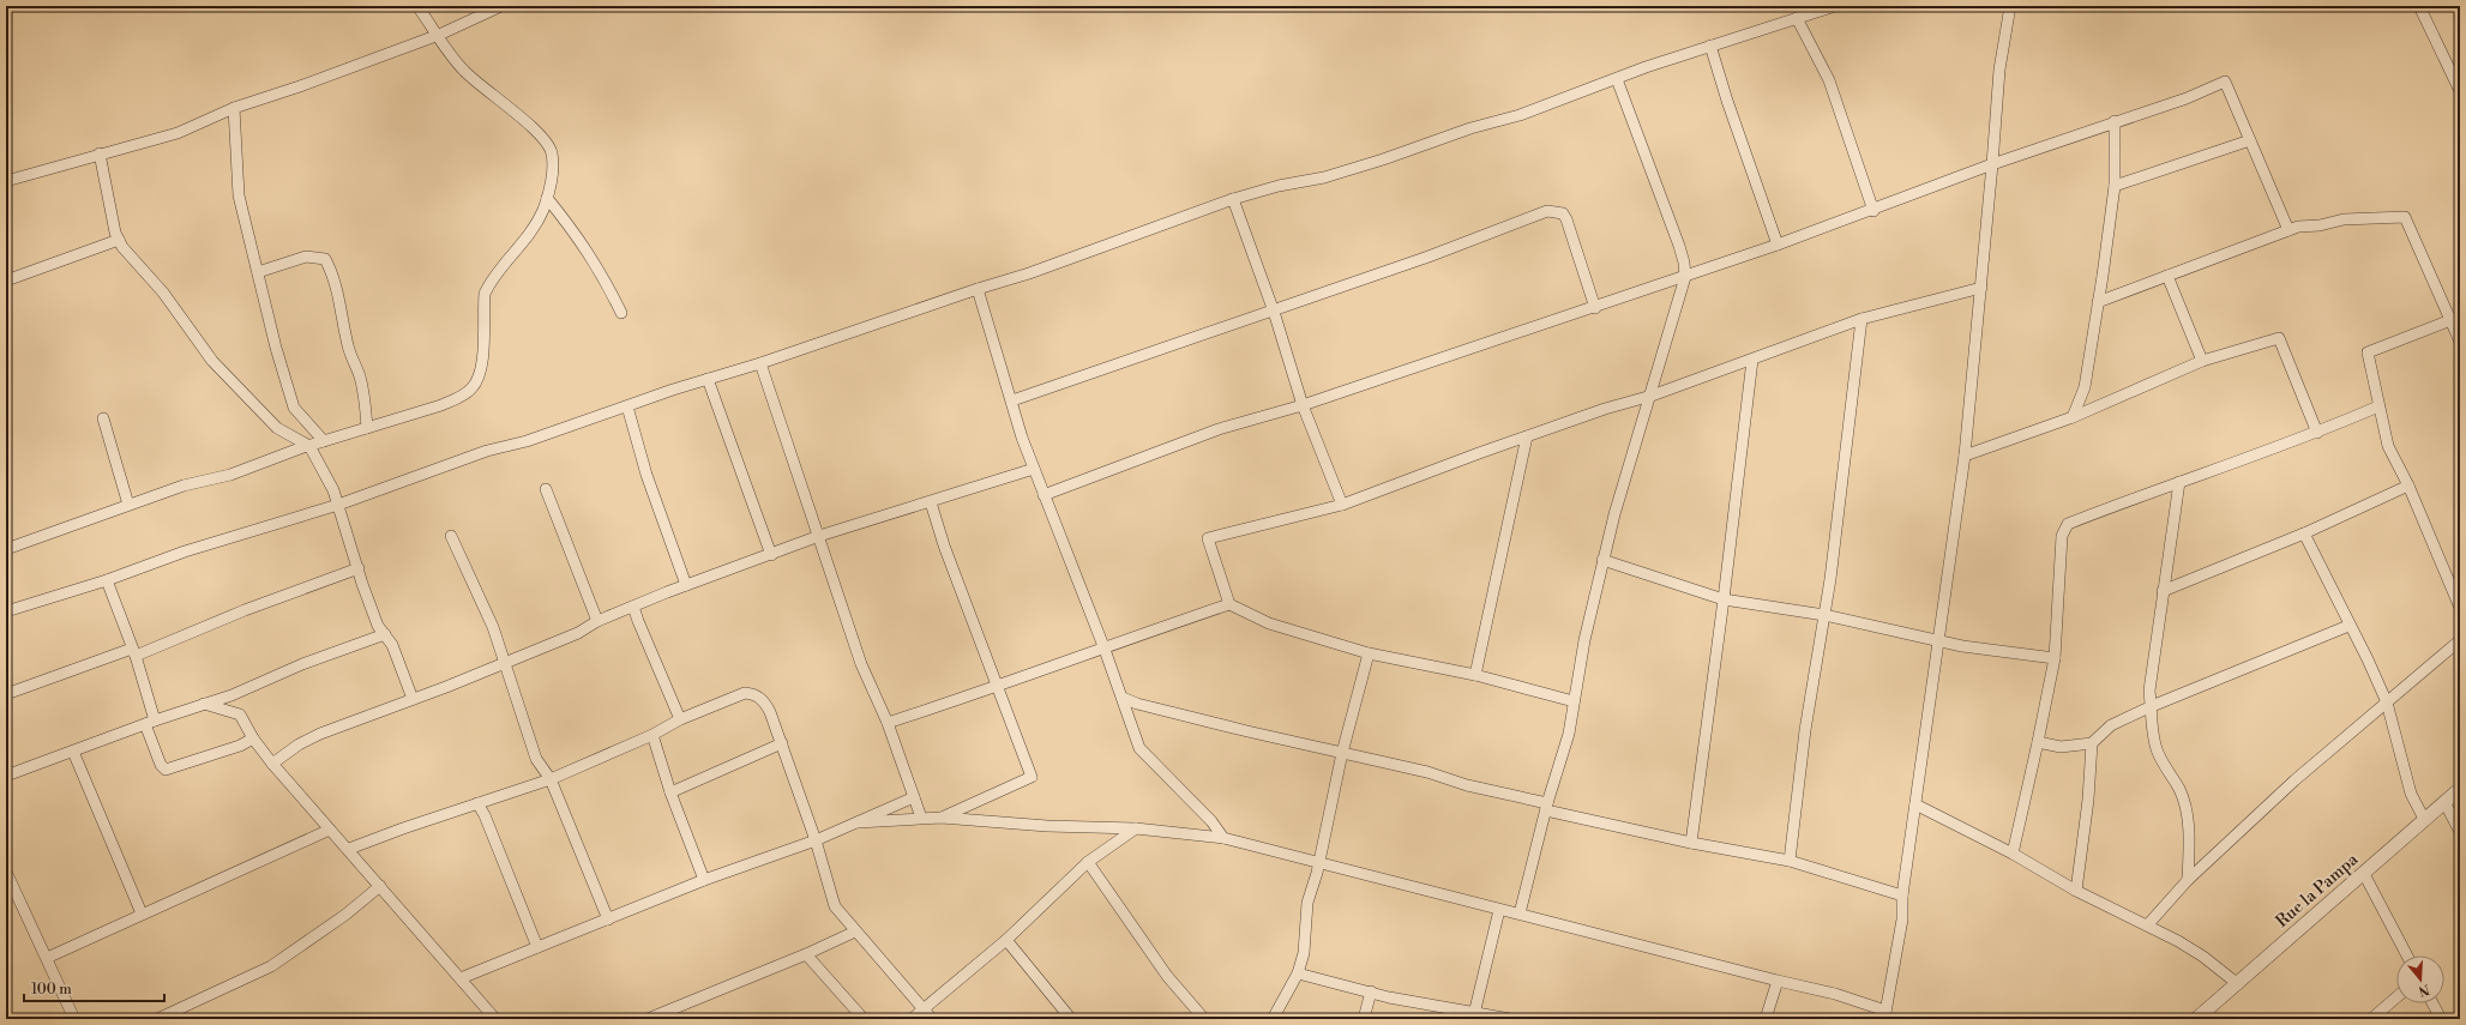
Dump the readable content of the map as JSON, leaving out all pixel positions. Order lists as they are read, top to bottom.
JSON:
{
  "streets": {
    "street": ["Rue la Pampa"]
  },
  "scale_bar": "100 m",
  "north": "bottom"
}
